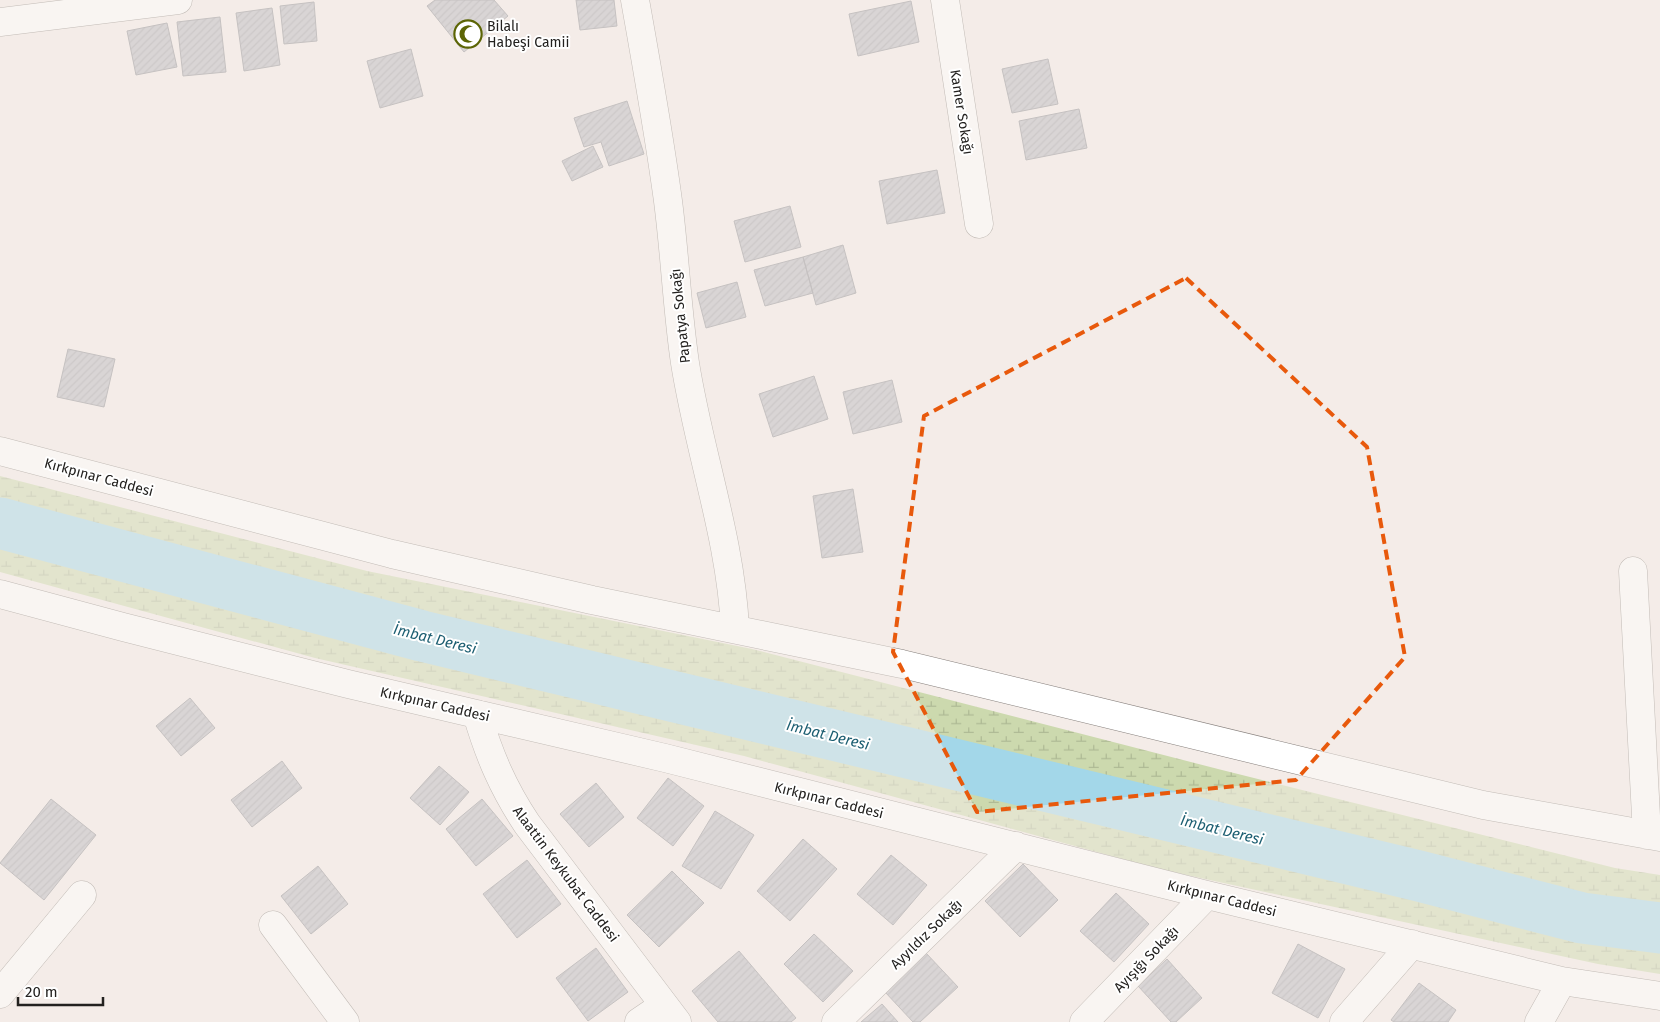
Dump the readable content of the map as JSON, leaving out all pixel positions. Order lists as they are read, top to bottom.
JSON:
{
  "streets": {
    "street": [
      "Kamer Sokağı",
      "Papatya Sokağı",
      "Kırkpınar Caddesi",
      "Alaattin Keykubat Caddesi",
      "Ayyıldız Sokağı",
      "Ayışığı Sokağı"
    ]
  },
  "crossings": [
    ["Papatya Sokağı", "Kırkpınar Caddesi"],
    ["Kırkpınar Caddesi", "Alaattin Keykubat Caddesi"],
    ["Kırkpınar Caddesi", "Ayyıldız Sokağı"],
    ["Kırkpınar Caddesi", "Ayışığı Sokağı"]
  ],
  "water": ["İmbat Deresi"],
  "places": {
    "mosque": ["Bilalı Habeşi Camii"]
  },
  "scale_bar": "20 m"
}
